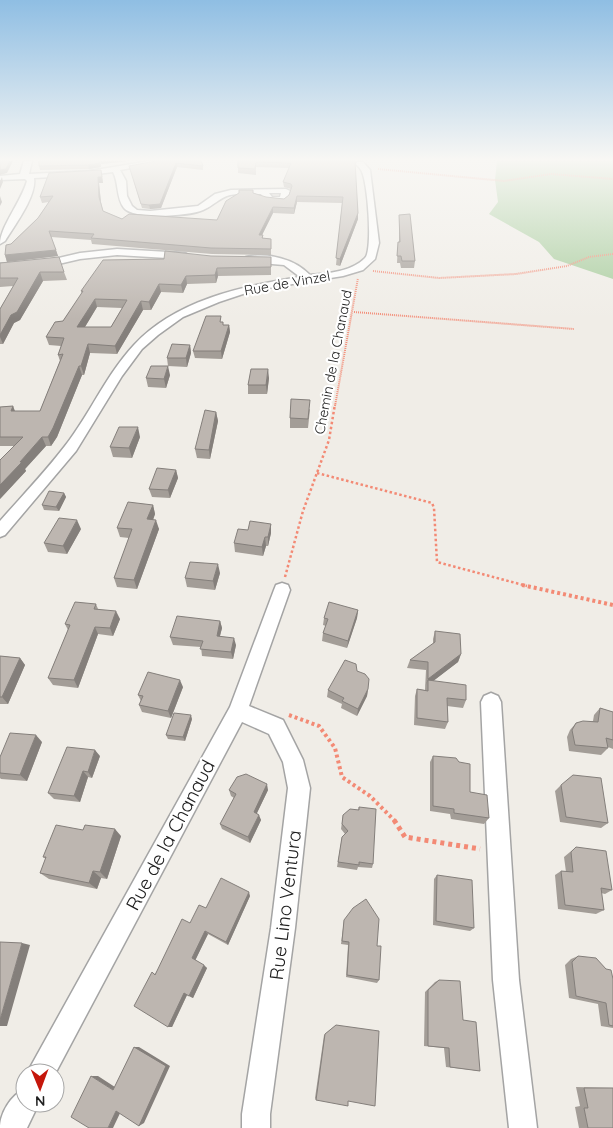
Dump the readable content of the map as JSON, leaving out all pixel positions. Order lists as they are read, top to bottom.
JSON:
{
  "streets": {
    "street": ["Rue de Vinzel", "Rue de la Chanaud", "Rue Lino Ventura"],
    "path": ["Chemin de la Chanaud"]
  },
  "crossings": [
    ["Rue de Vinzel", "Chemin de la Chanaud"],
    ["Chemin de la Chanaud", "Rue de la Chanaud"],
    ["Rue de la Chanaud", "Rue Lino Ventura"]
  ],
  "north": "bottom"
}
